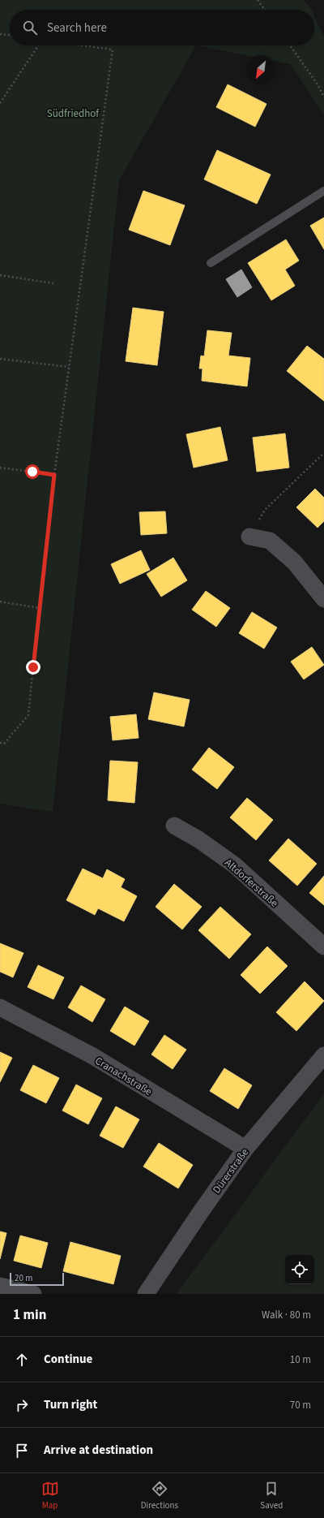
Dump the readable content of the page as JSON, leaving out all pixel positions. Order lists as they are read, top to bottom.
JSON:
{
  "streets": {
    "street": ["Altdorferstraße", "Cranachstraße", "Dürerstraße"]
  },
  "crossings": [
    ["Cranachstraße", "Dürerstraße"]
  ],
  "parks": ["Südfriedhof"],
  "scale_bar": "20 m",
  "north": "bottom left",
  "page": {
    "search": "Search here",
    "scale": "20 m",
    "heading": ["1 min", "Walk · 80 m"],
    "list": [
      ["Continue", "10 m"],
      ["Turn right", "70 m"],
      "Arrive at destination"
    ],
    "nav": ["Map", "Directions", "Saved"]
  }
}
